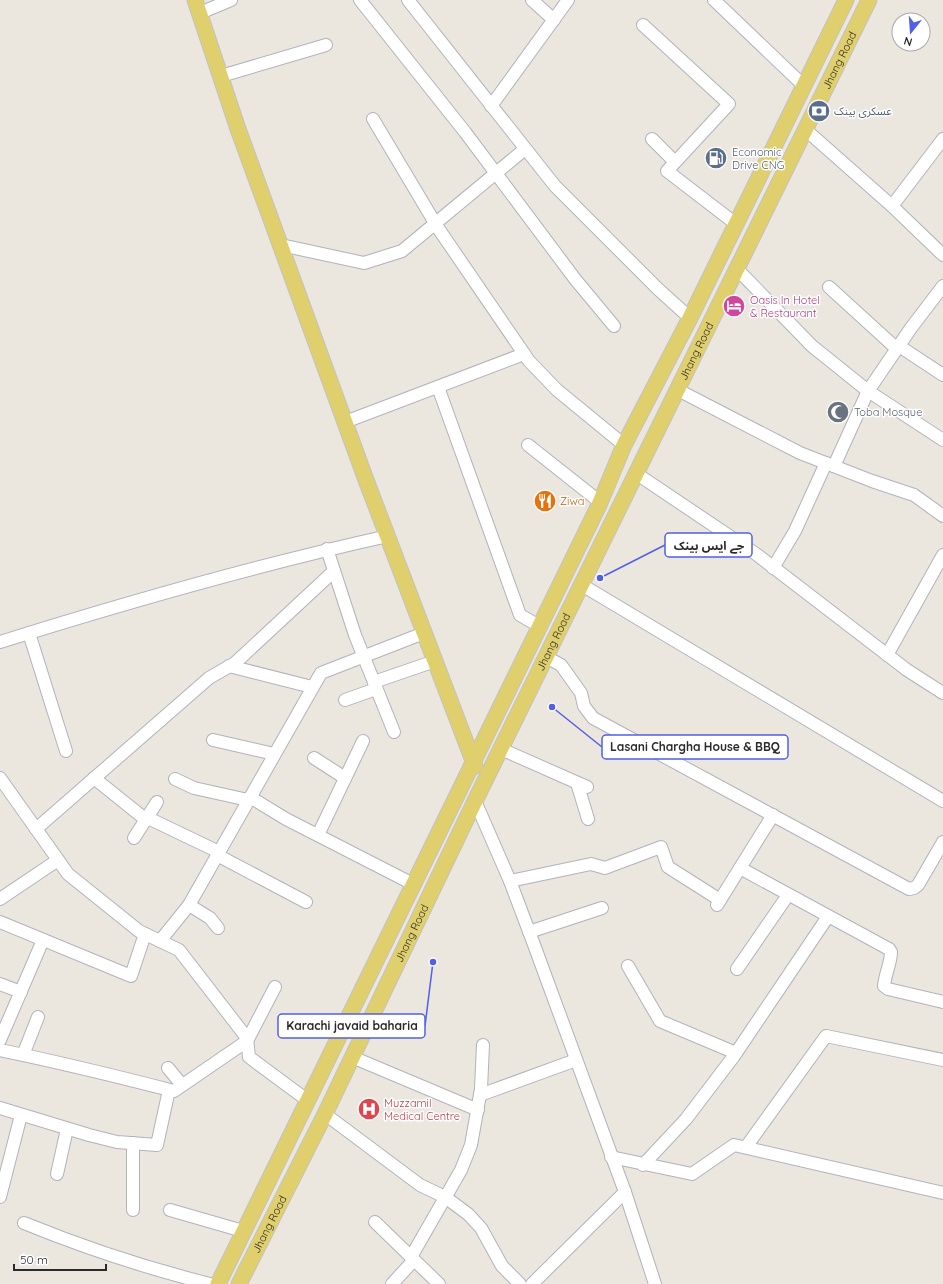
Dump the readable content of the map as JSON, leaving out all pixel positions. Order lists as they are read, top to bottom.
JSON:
{
  "streets": {
    "main road": ["Jhang Road"]
  },
  "places": {
    "bank": ["عسکری بینک"],
    "fuel station": ["Economic Drive CNG"],
    "hotel": ["Oasis In Hotel & Restaurant"],
    "mosque": ["Toba Mosque"],
    "restaurant": ["Ziwa"],
    "other": ["جے ایس بینک", "Lasani Chargha House & BBQ", "Karachi javaid baharia"],
    "hospital": ["Muzzamil Medical Centre"]
  },
  "scale_bar": "50 m",
  "north": "bottom"
}
